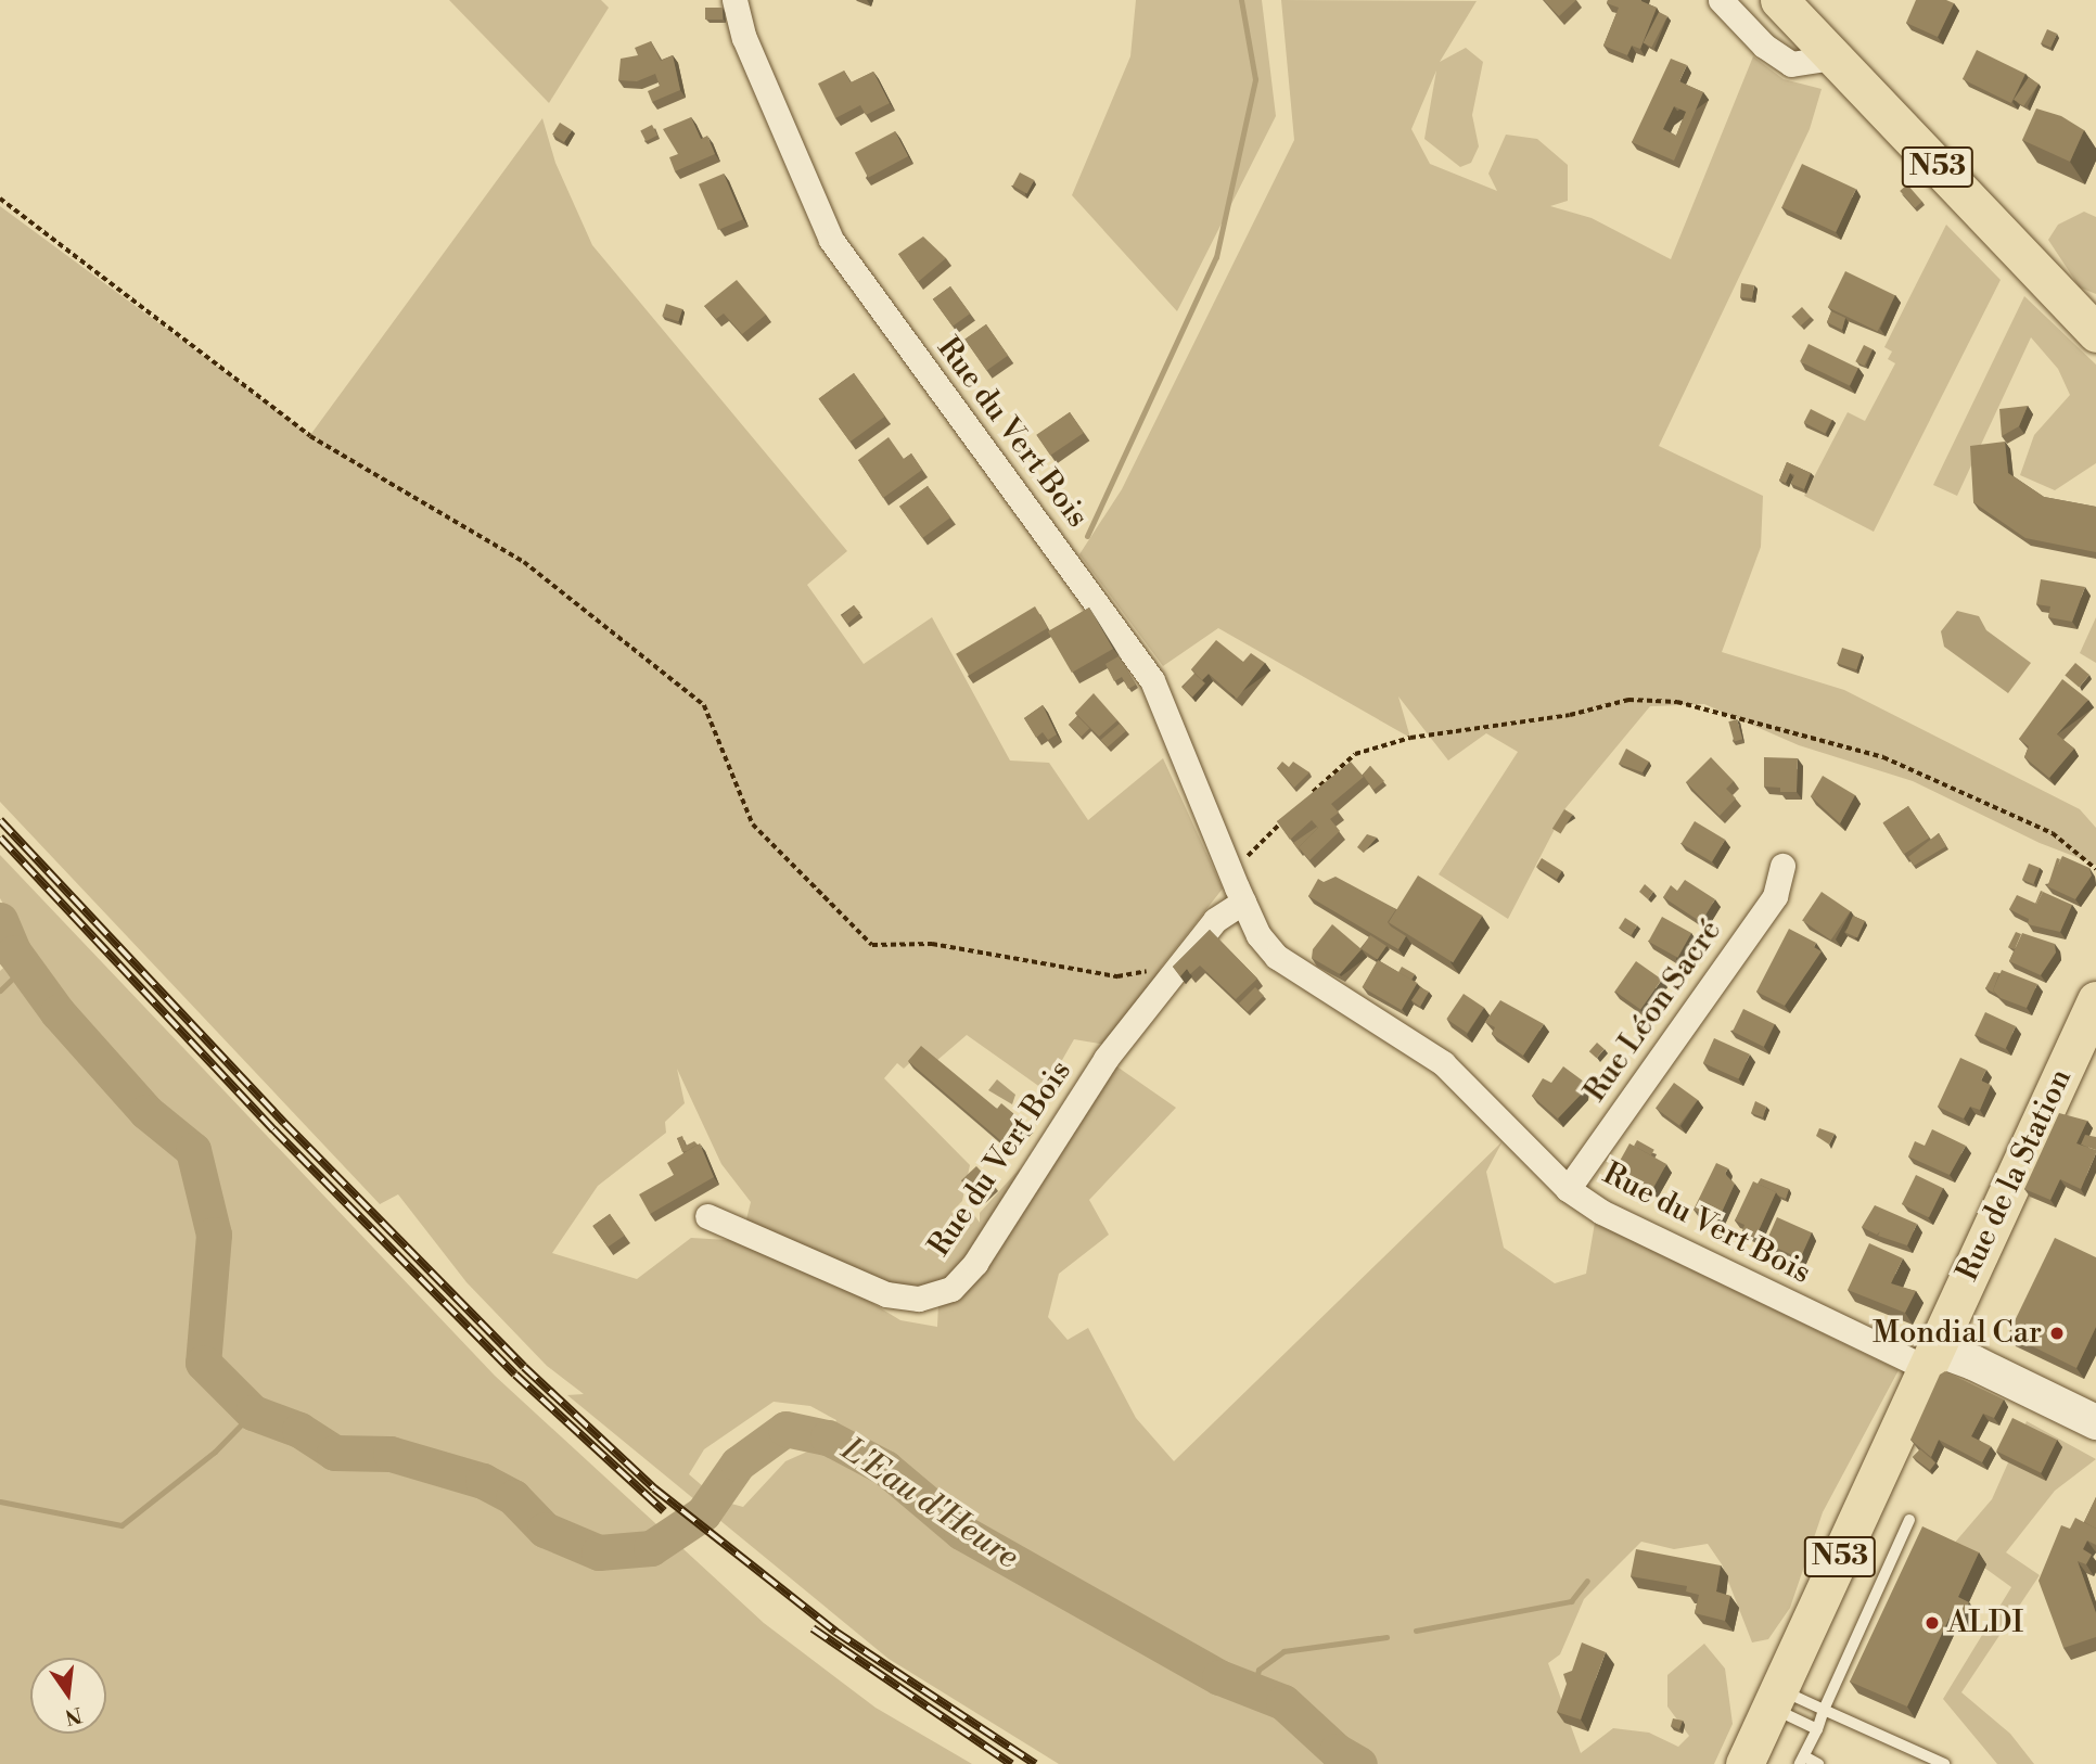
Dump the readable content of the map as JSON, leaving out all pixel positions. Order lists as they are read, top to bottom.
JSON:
{
  "streets": {
    "main road": ["N53", "Rue de la Station"],
    "street": ["Rue du Vert Bois", "Rue Léon Sacré"]
  },
  "crossings": [
    ["Rue du Vert Bois", "Rue Léon Sacré"],
    ["Rue du Vert Bois", "Rue de la Station"]
  ],
  "water": ["L'Eau d'Heure"],
  "places": ["Mondial Car", "ALDI"],
  "north": "bottom"
}
